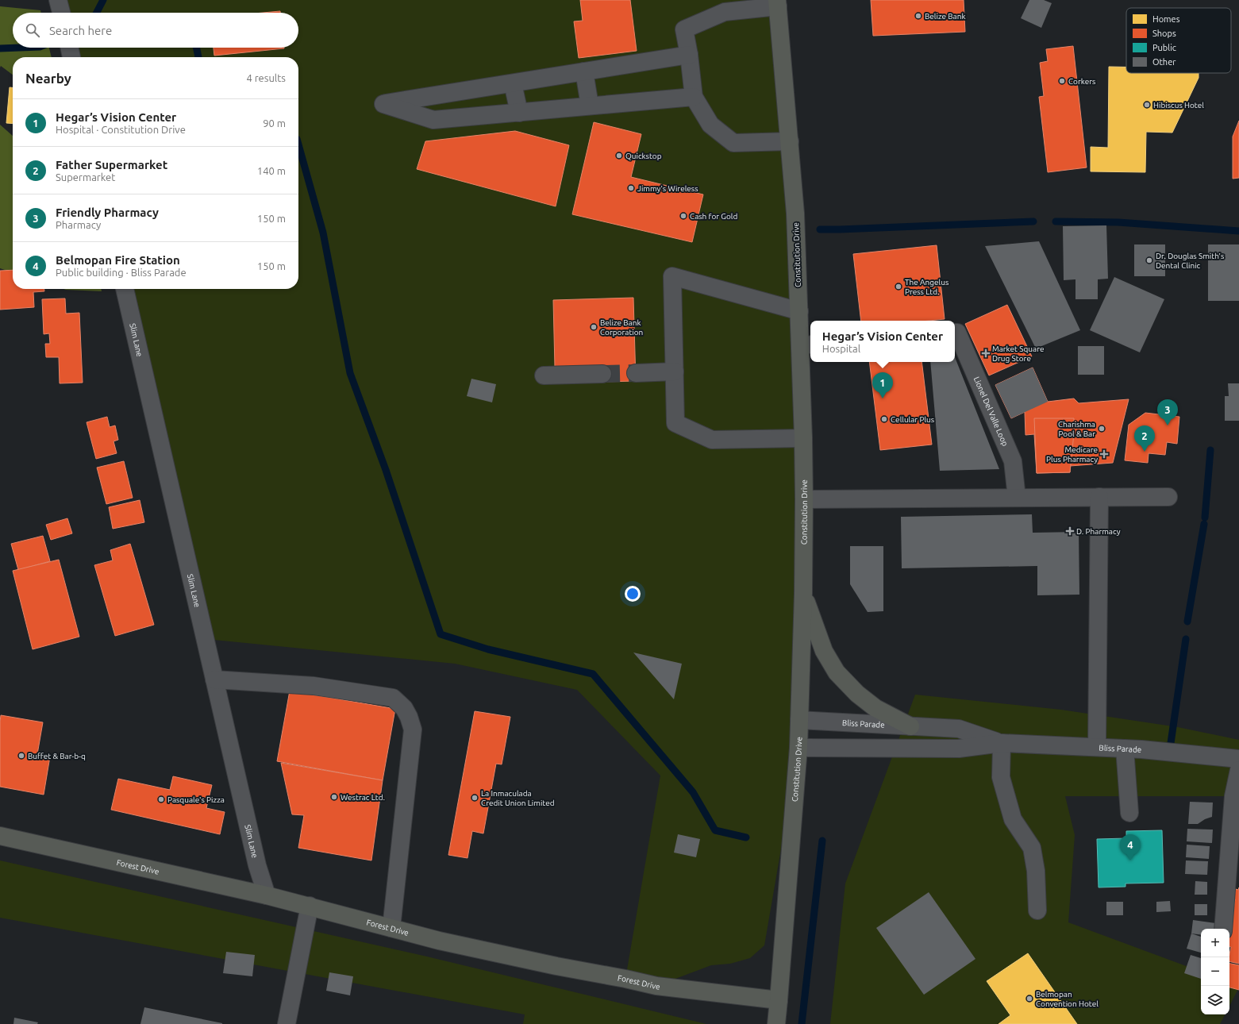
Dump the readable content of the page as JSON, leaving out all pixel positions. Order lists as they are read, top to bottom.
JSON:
{
  "streets": {
    "main road": ["Constitution Drive", "Forest Drive"],
    "street": ["Slim Lane", "Lionel Del Valle Loop", "Bliss Parade"]
  },
  "crossings": [
    ["Constitution Drive", "Bliss Parade"],
    ["Constitution Drive", "Forest Drive"],
    ["Slim Lane", "Forest Drive"]
  ],
  "places": {
    "other": [
      "Belize Bank",
      "Corkers",
      "Hibiscus Hotel",
      "Quickstop",
      "Jimmy's Wireless",
      "Cash for Gold",
      "Dr. Douglas Smith's Dental Clinic",
      "The Angelus Press Ltd.",
      "Belize Bank Corporation",
      "Cellular Plus",
      "Charishma Pool & Bar",
      "Buffet & Bar-b-q",
      "Westrac Ltd.",
      "La Inmaculada Credit Union Limited",
      "Pasquale's Pizza",
      "Belmopan Convention Hotel"
    ],
    "health": ["Market Square Drug Store", "Medicare Plus Pharmacy", "D. Pharmacy"]
  },
  "legend": [
    "Homes",
    "Shops",
    "Public",
    "Other"
  ],
  "page": {
    "search": "Search here",
    "heading": ["Nearby", "4 results"],
    "list": [
      {
        "mark": "1",
        "name": "Hegar’s Vision Center",
        "note": "Hospital · Constitution Drive",
        "value": "90 m"
      },
      {
        "mark": "2",
        "name": "Father Supermarket",
        "note": "Supermarket",
        "value": "140 m"
      },
      {
        "mark": "3",
        "name": "Friendly Pharmacy",
        "note": "Pharmacy",
        "value": "150 m"
      },
      {
        "mark": "4",
        "name": "Belmopan Fire Station",
        "note": "Public building · Bliss Parade",
        "value": "150 m"
      }
    ],
    "popup": ["Hegar’s Vision Center", "Hospital"],
    "pins": [
      "1",
      "3",
      "2",
      "4"
    ],
    "map_buttons": ["+", "−"]
  }
}
